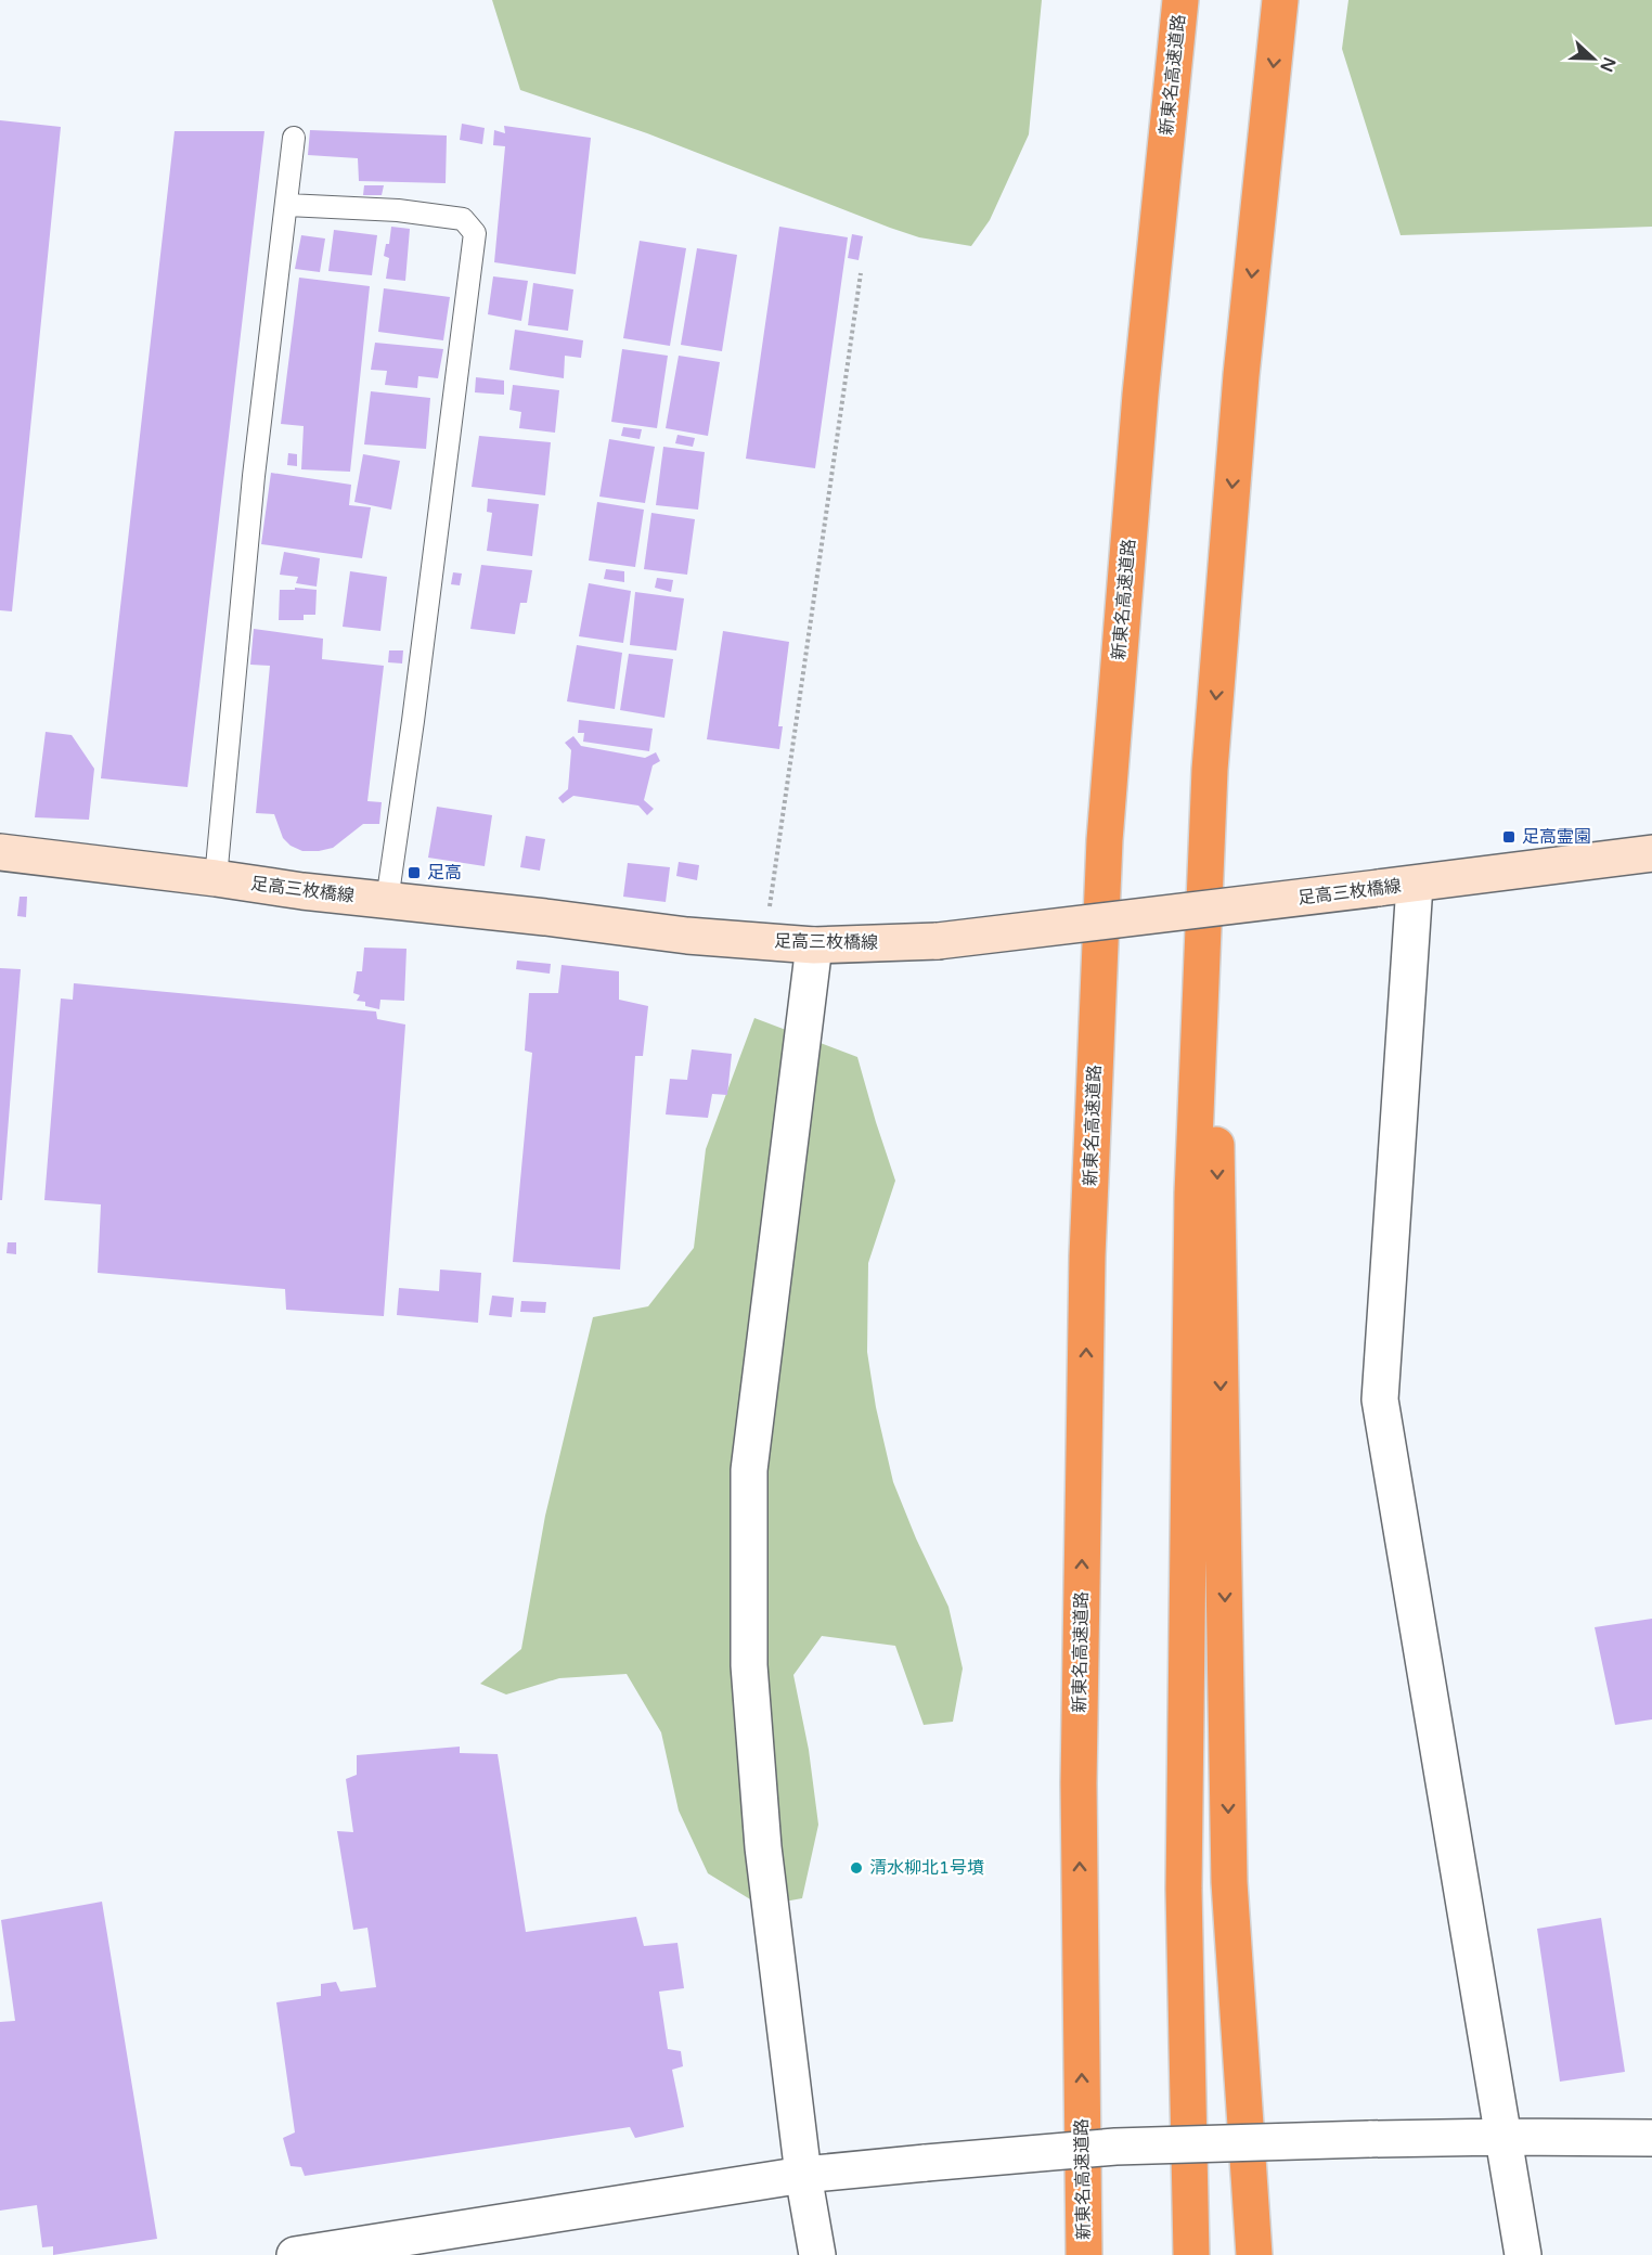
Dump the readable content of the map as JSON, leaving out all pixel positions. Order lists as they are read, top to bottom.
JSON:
{
  "streets": {
    "highway": ["新東名高速道路"],
    "main road": ["足高三枚橋線"]
  },
  "places": {
    "transit": ["足高霊園", "足高"],
    "other": ["清水柳北1号墳"]
  },
  "north": "right"
}
